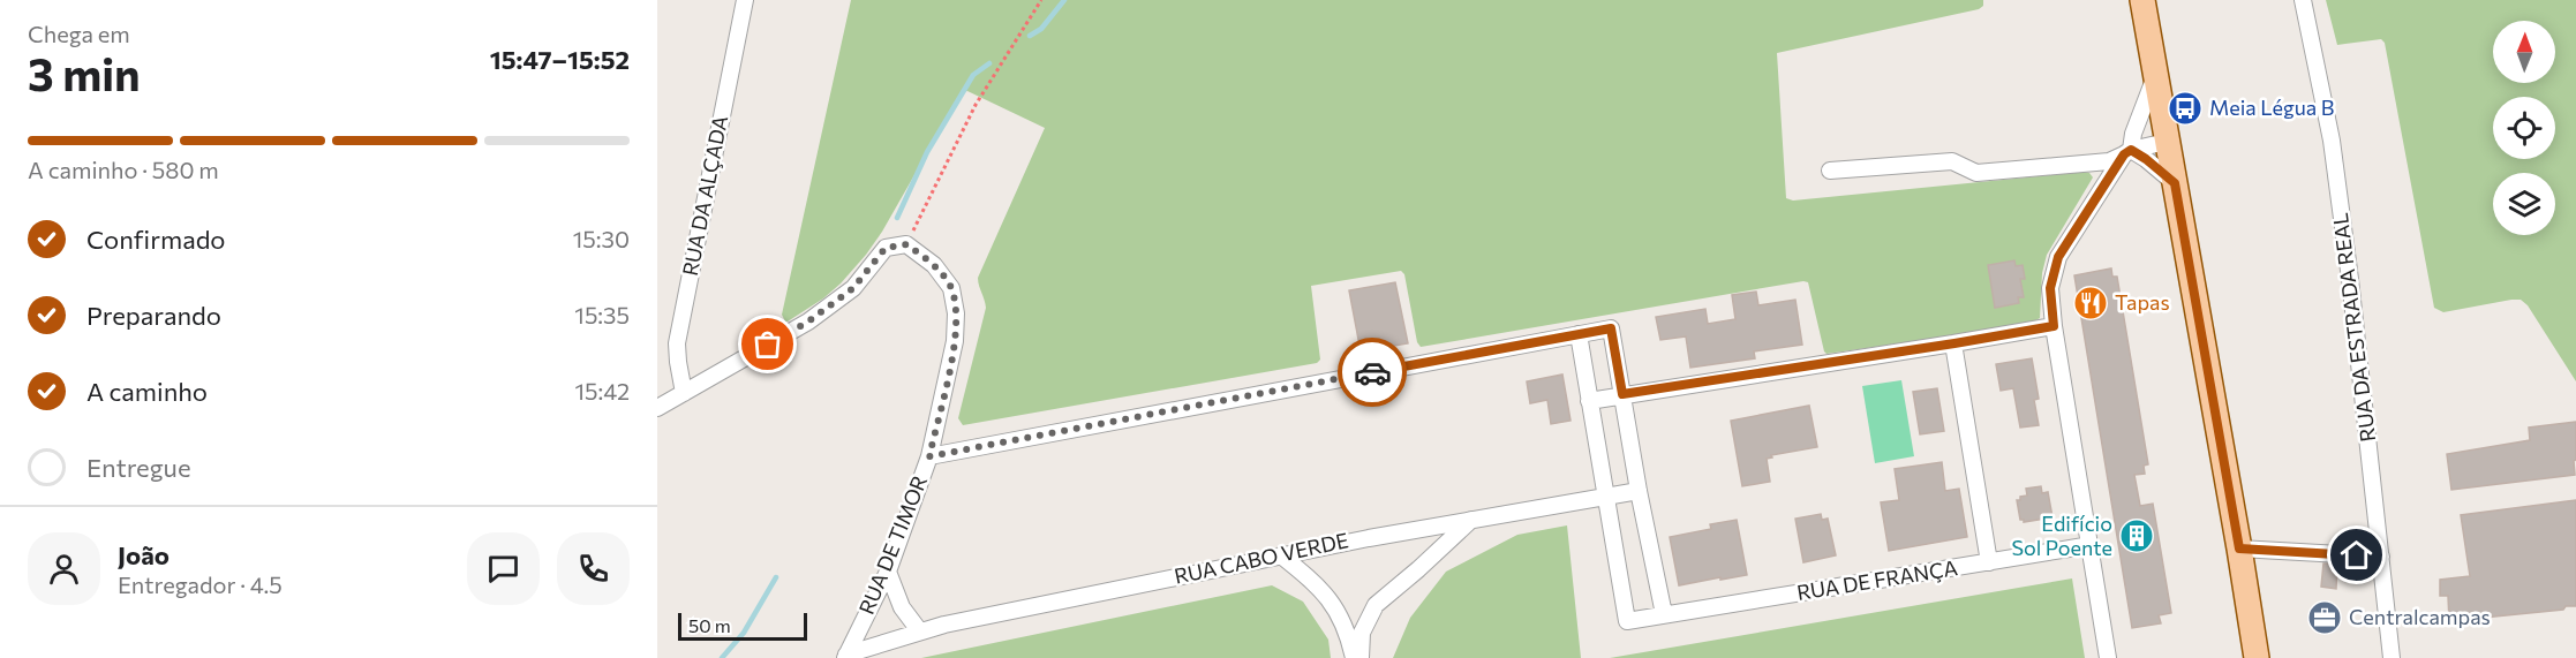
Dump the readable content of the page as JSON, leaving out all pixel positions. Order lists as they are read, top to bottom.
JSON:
{
  "streets": {
    "street": [
      "RUA DA ALÇADA",
      "RUA DA ESTRADA REAL",
      "RUA DE TIMOR",
      "RUA CABO VERDE",
      "RUA DE FRANÇA"
    ]
  },
  "crossings": [
    ["RUA DE TIMOR", "RUA CABO VERDE"],
    ["RUA CABO VERDE", "RUA DE FRANÇA"]
  ],
  "places": {
    "bus stop": ["Meia Légua B"],
    "restaurant": ["Tapas"],
    "building": ["Edifício Sol Poente"],
    "office": ["Centralcampas"]
  },
  "scale_bar": "50 m",
  "north": "top",
  "page": {
    "heading": ["3 min", "Chega em", "15:47–15:52"],
    "panel": ["João", "Entregador · 4.5"],
    "bar": "A caminho · 580 m",
    "list": [
      ["Confirmado", "15:30"],
      ["Preparando", "15:35"],
      ["A caminho", "15:42"],
      "Entregue"
    ],
    "scale": "50 m"
  }
}
